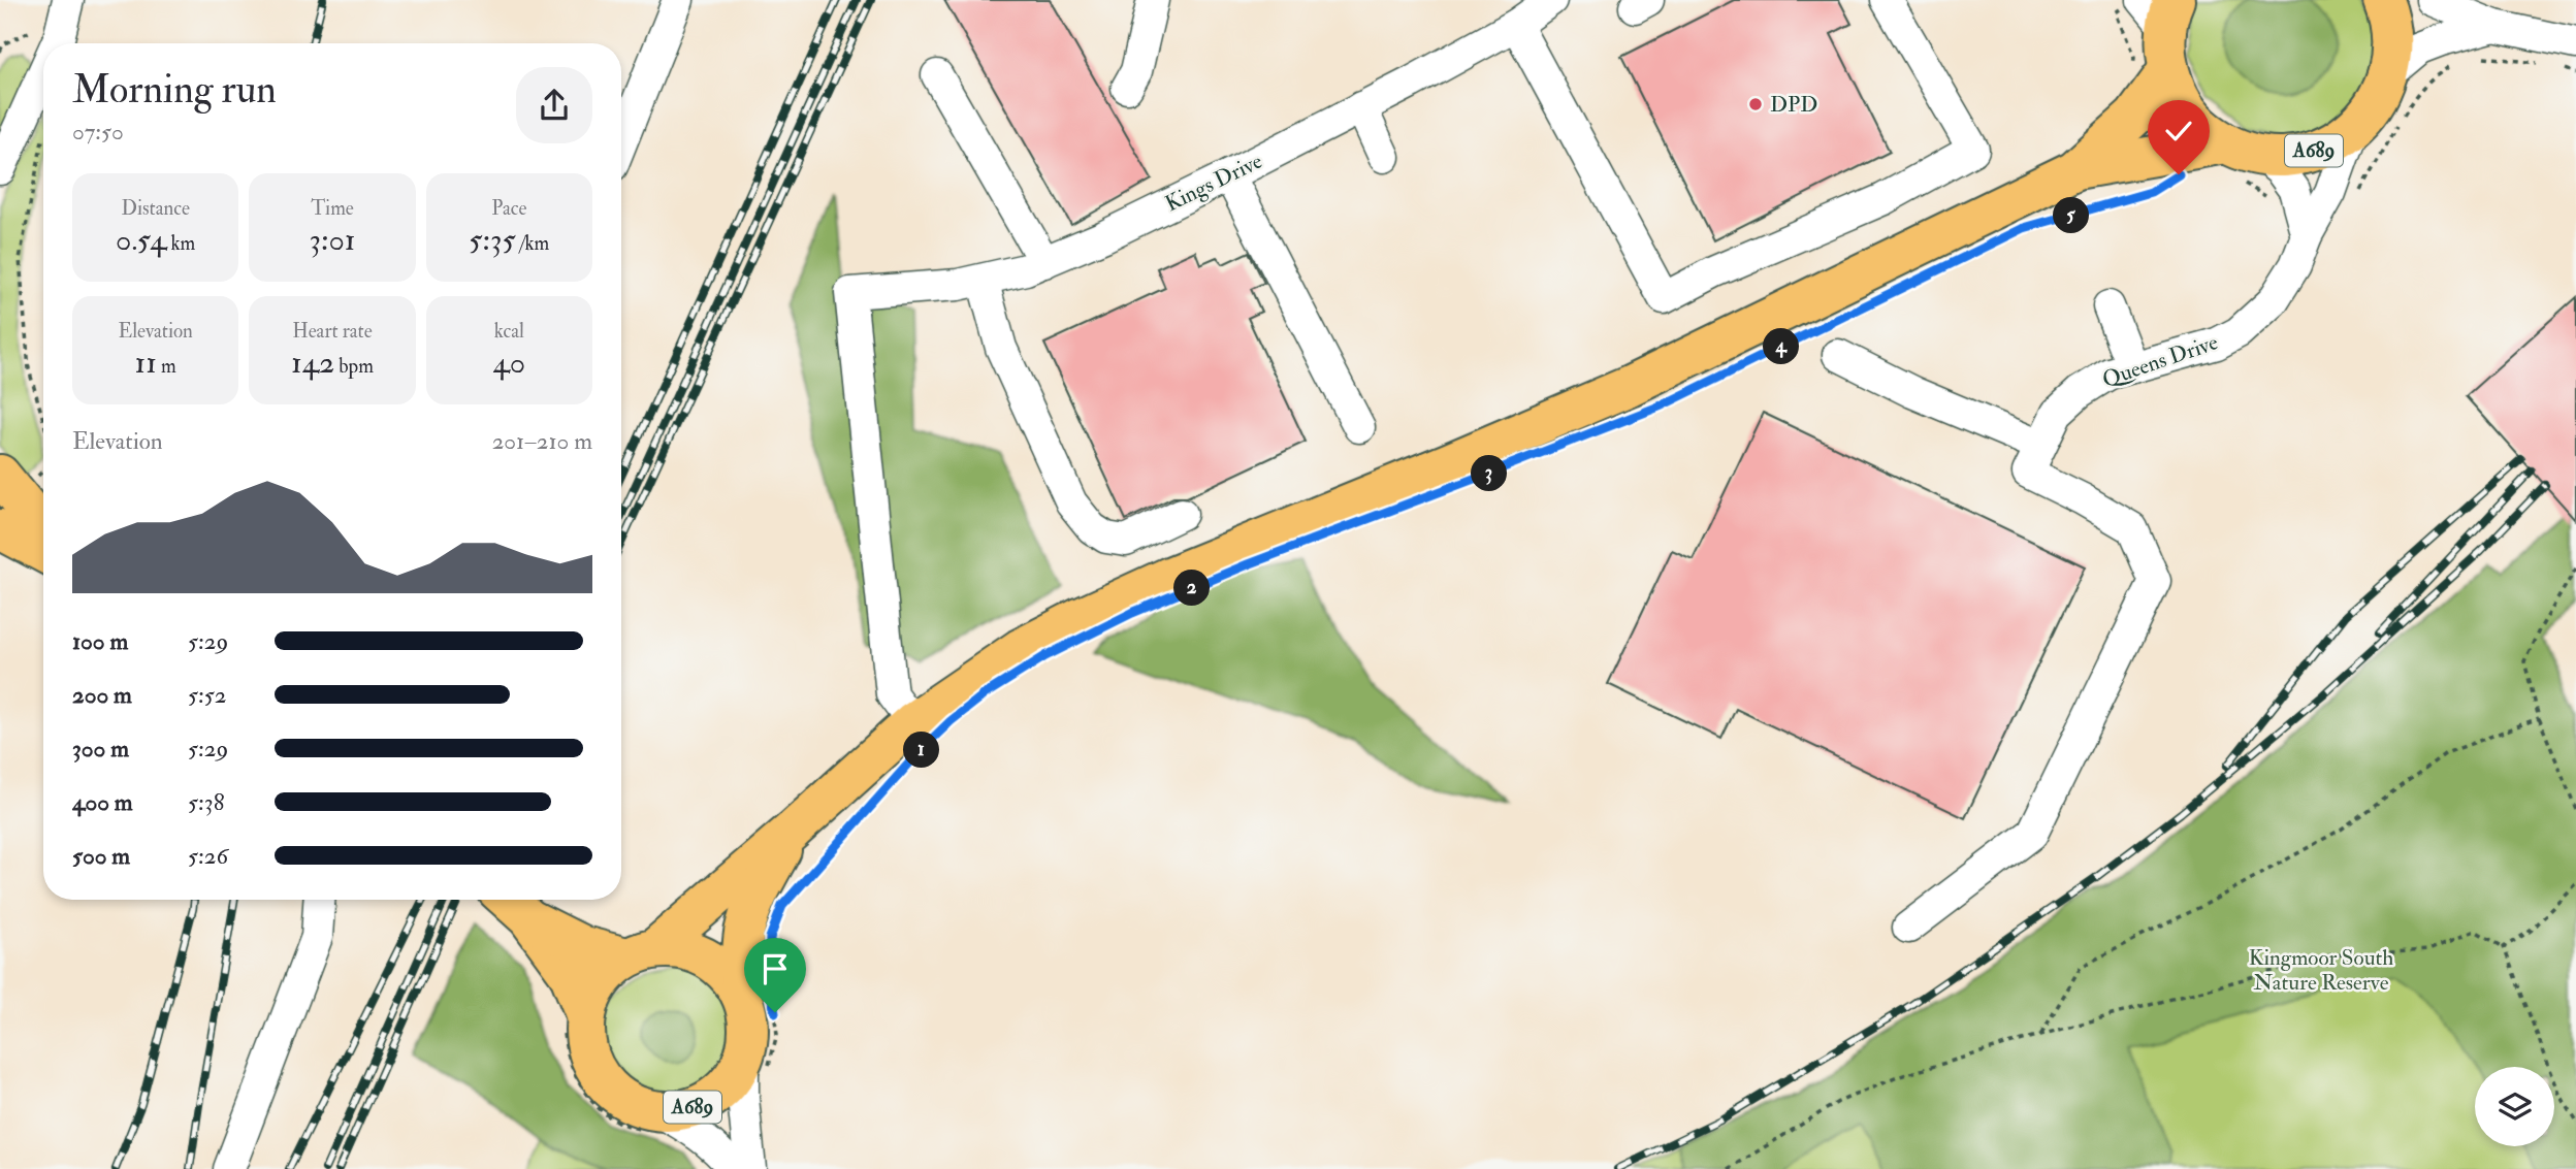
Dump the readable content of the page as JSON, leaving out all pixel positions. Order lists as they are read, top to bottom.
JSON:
{
  "streets": {
    "highway": ["A689"],
    "street": ["Kings Drive", "Queens Drive"]
  },
  "crossings": [
    ["A689", "Kings Drive"],
    ["A689", "Queens Drive"]
  ],
  "parks": ["Kingmoor South Nature Reserve"],
  "places": ["DPD"],
  "page": {
    "heading": ["Morning run", "07:50"],
    "stats": [
      ["Distance", "0.54 km"],
      ["Time", "3:01"],
      ["Pace", "5:35 /km"],
      ["Elevation", "11 m"],
      ["Heart rate", "142 bpm"],
      ["kcal", "40"]
    ],
    "pins": [
      "5",
      "4",
      "3",
      "2",
      "1"
    ],
    "chart": ["Elevation", "201–210 m"],
    "list": [
      {
        "name": "100 m",
        "note": "5:29"
      },
      {
        "name": "200 m",
        "note": "5:52"
      },
      {
        "name": "300 m",
        "note": "5:29"
      },
      {
        "name": "400 m",
        "note": "5:38"
      },
      {
        "name": "500 m",
        "note": "5:26"
      }
    ]
  }
}
